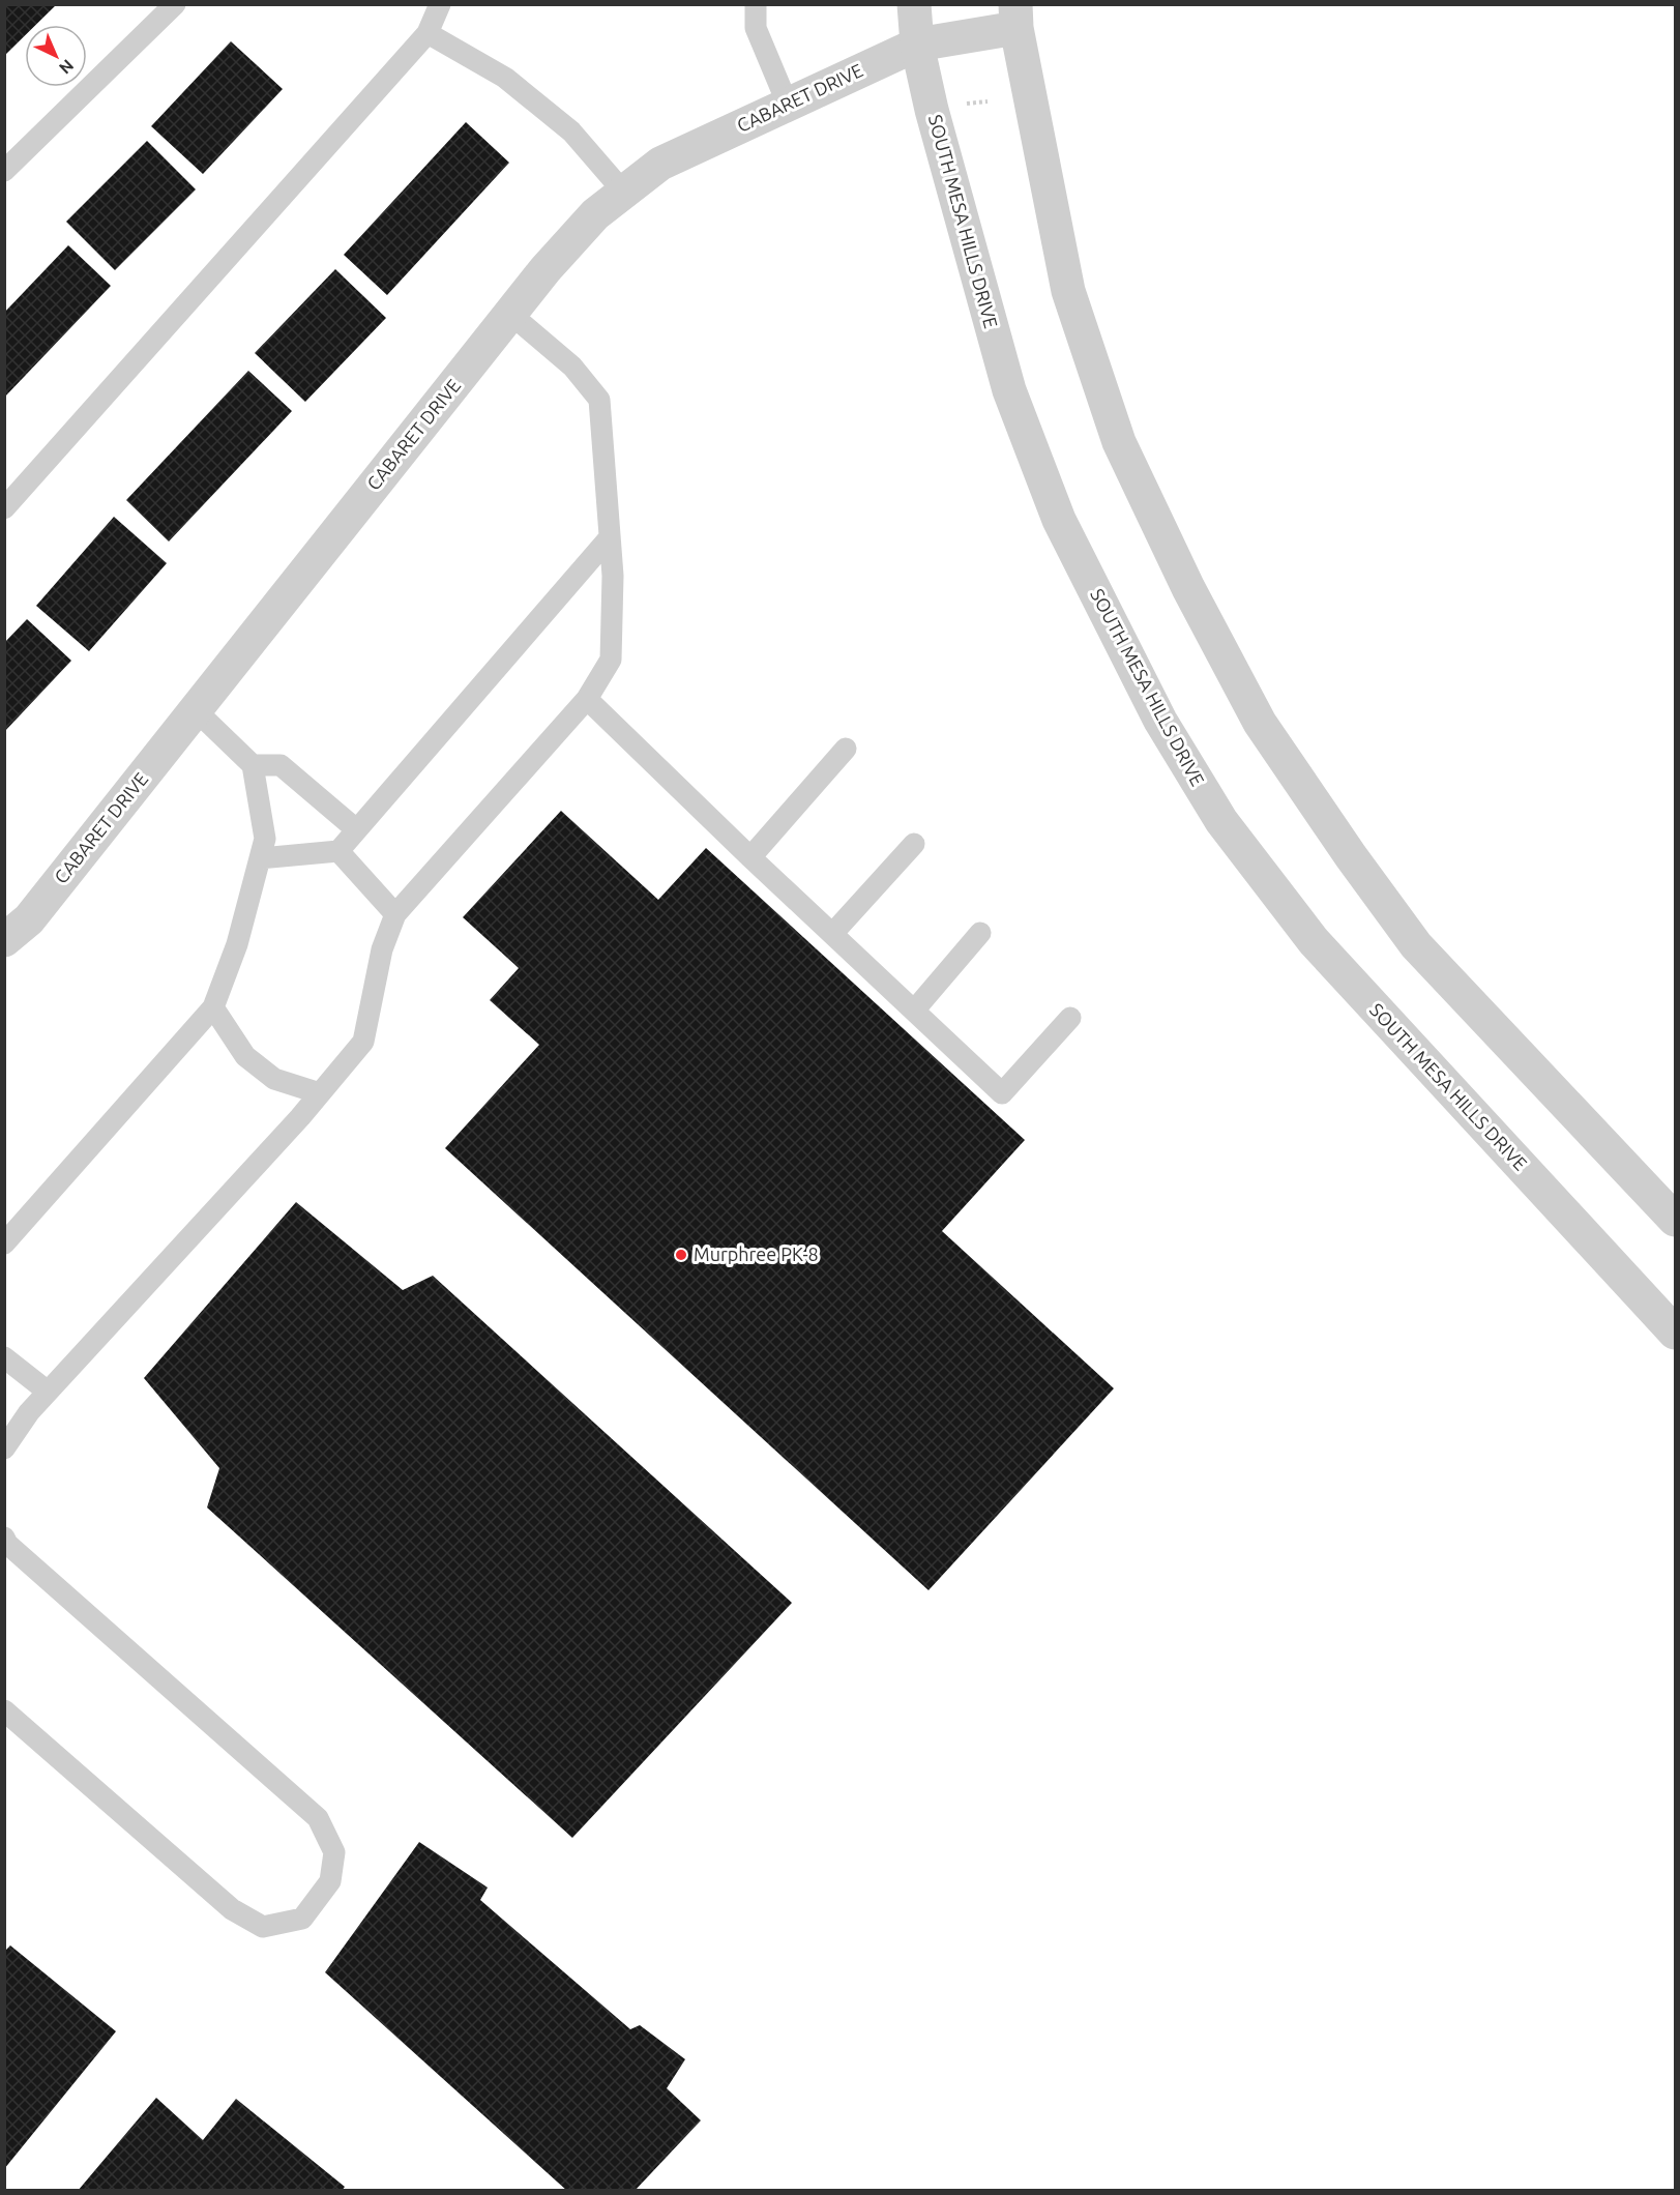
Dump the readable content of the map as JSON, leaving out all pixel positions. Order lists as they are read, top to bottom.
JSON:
{
  "streets": {
    "street": ["CABARET DRIVE", "SOUTH MESA HILLS DRIVE"]
  },
  "crossings": [
    ["CABARET DRIVE", "SOUTH MESA HILLS DRIVE"]
  ],
  "places": ["Murphree PK-8"],
  "north": "bottom right"
}
